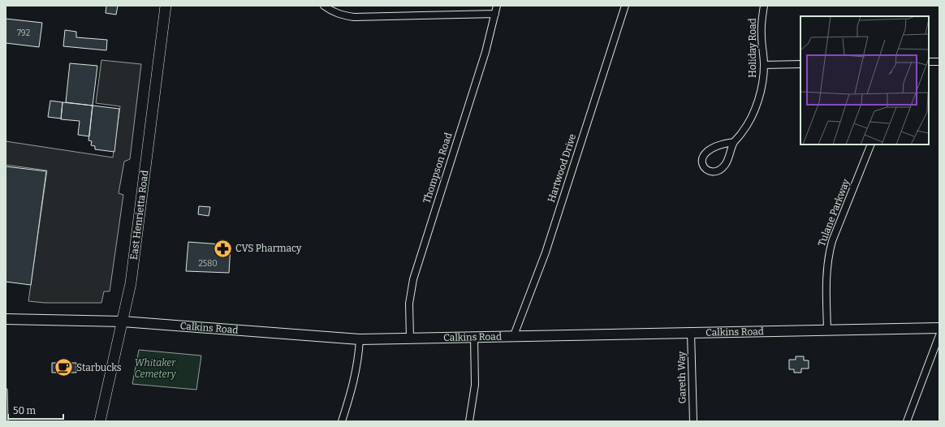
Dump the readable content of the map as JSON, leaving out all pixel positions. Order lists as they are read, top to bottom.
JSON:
{
  "streets": {
    "main road": ["East Henrietta Road", "Calkins Road"],
    "street": [
      "Holiday Road",
      "Thompson Road",
      "Hartwood Drive",
      "Tulane Parkway",
      "Gareth Way"
    ]
  },
  "crossings": [
    ["Thompson Road", "Calkins Road"],
    ["Hartwood Drive", "Calkins Road"],
    ["Tulane Parkway", "Calkins Road"],
    ["East Henrietta Road", "Calkins Road"],
    ["Calkins Road", "Gareth Way"]
  ],
  "parks": ["Whitaker Cemetery"],
  "places": {
    "pharmacy": ["CVS Pharmacy"],
    "cafe": ["Starbucks"]
  },
  "house_numbers": ["792", "2580"],
  "scale_bar": "50 m"
}
